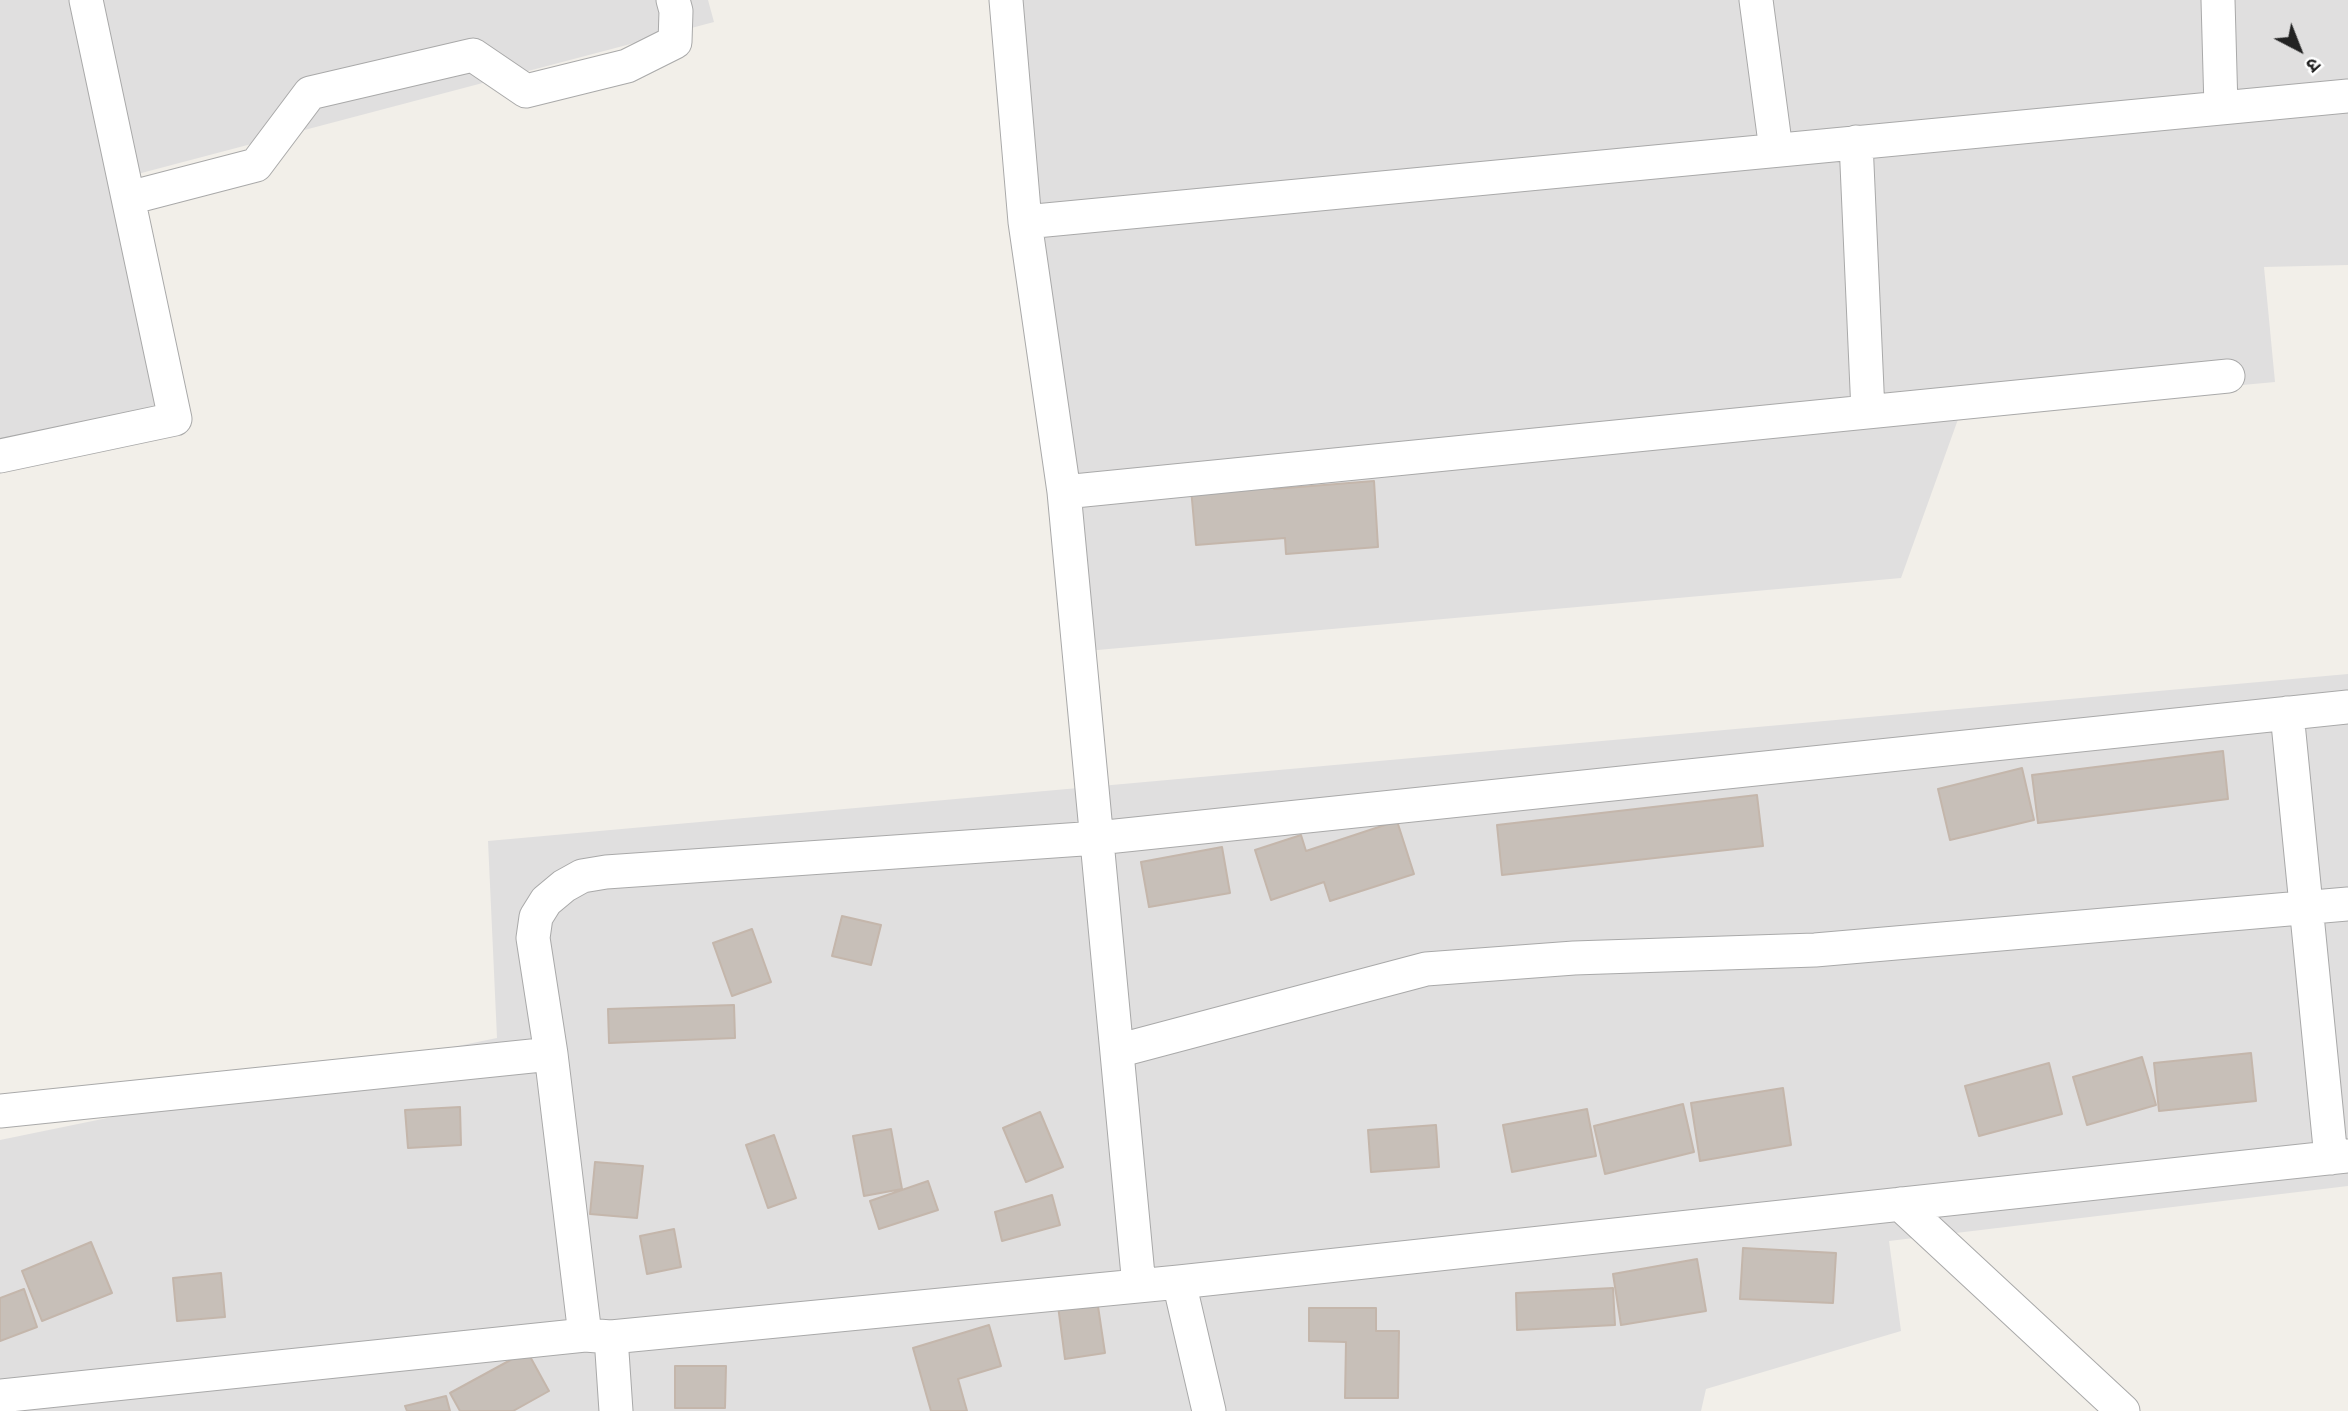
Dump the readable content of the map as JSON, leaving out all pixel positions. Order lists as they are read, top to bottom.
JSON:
{
  "north": "bottom right"
}
